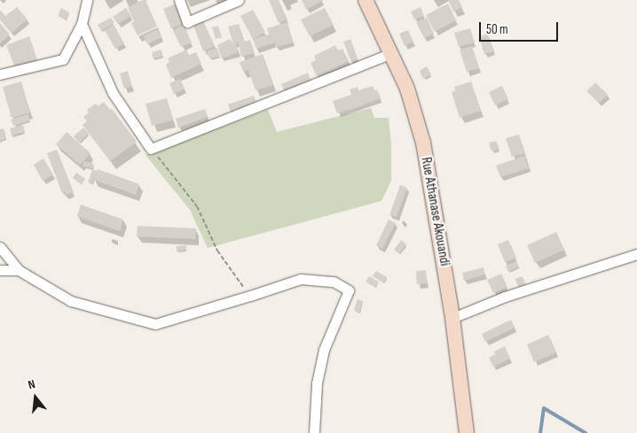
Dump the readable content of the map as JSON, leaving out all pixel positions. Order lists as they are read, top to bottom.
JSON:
{
  "streets": {
    "street": ["Rue Athanase Akouandi"]
  },
  "scale_bar": "50 m",
  "north": "top"
}
